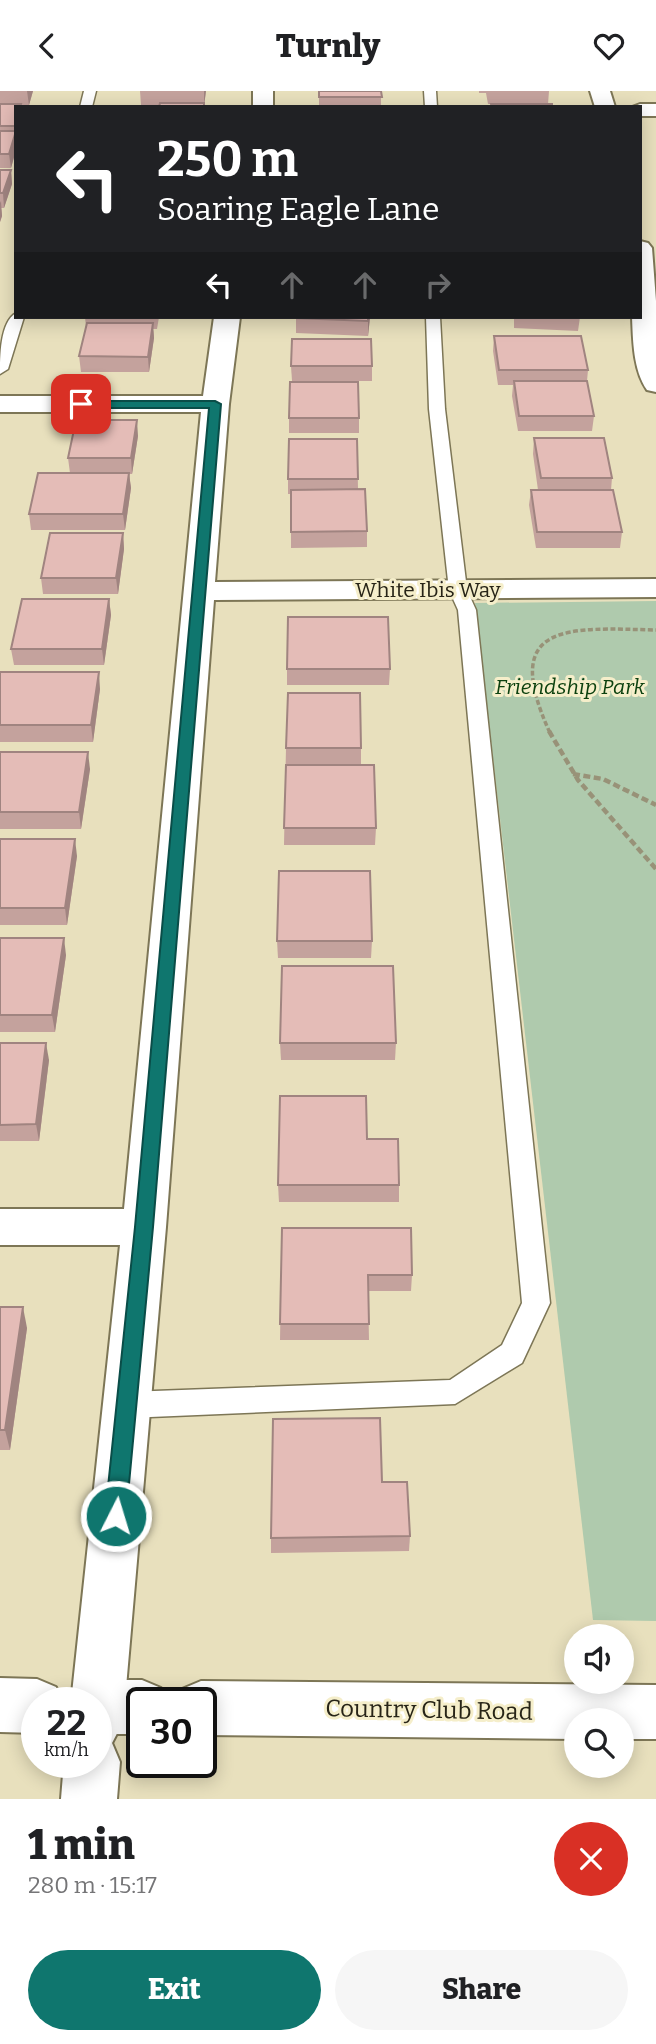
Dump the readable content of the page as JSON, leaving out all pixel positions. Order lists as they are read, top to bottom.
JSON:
{
  "streets": {
    "street": ["White Ibis Way", "Country Club Road"]
  },
  "parks": ["Friendship Park"],
  "page": {
    "header": "Turnly",
    "turn": ["250 m", "Soaring Eagle Lane"],
    "speed": "22 km/h",
    "limit": "30",
    "heading": ["1 min", "280 m · 15:17"],
    "buttons": ["Exit", "Share"]
  }
}
